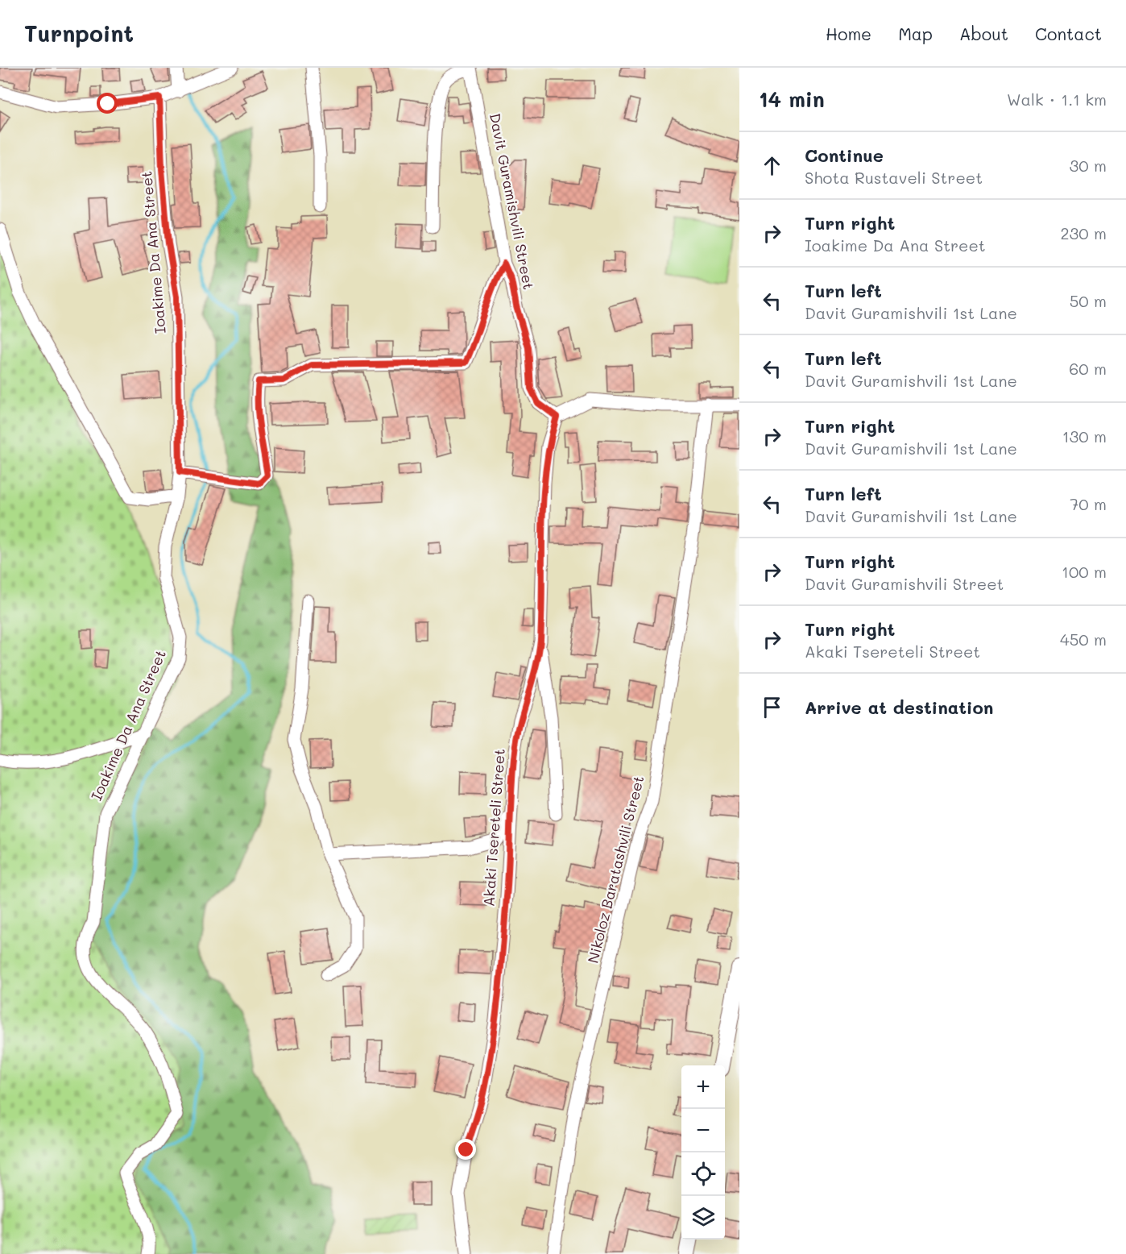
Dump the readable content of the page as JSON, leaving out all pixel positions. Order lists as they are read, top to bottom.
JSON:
{
  "streets": {
    "street": [
      "Davit Guramishvili Street",
      "Ioakime Da Ana Street",
      "Akaki Tsereteli Street",
      "Nikoloz Baratashvili Street"
    ]
  },
  "crossings": [
    ["Davit Guramishvili Street", "Akaki Tsereteli Street"]
  ],
  "page": {
    "header": "Turnpoint",
    "nav": [
      "Home",
      "Map",
      "About",
      "Contact"
    ],
    "heading": ["14 min", "Walk · 1.1 km"],
    "list": [
      ["Continue", "Shota Rustaveli Street", "30 m"],
      ["Turn right", "Ioakime Da Ana Street", "230 m"],
      ["Turn left", "Davit Guramishvili 1st Lane", "50 m"],
      ["Turn left", "Davit Guramishvili 1st Lane", "60 m"],
      ["Turn right", "Davit Guramishvili 1st Lane", "130 m"],
      ["Turn left", "Davit Guramishvili 1st Lane", "70 m"],
      ["Turn right", "Davit Guramishvili Street", "100 m"],
      ["Turn right", "Akaki Tsereteli Street", "450 m"],
      "Arrive at destination"
    ],
    "map_buttons": ["+", "−"]
  }
}
